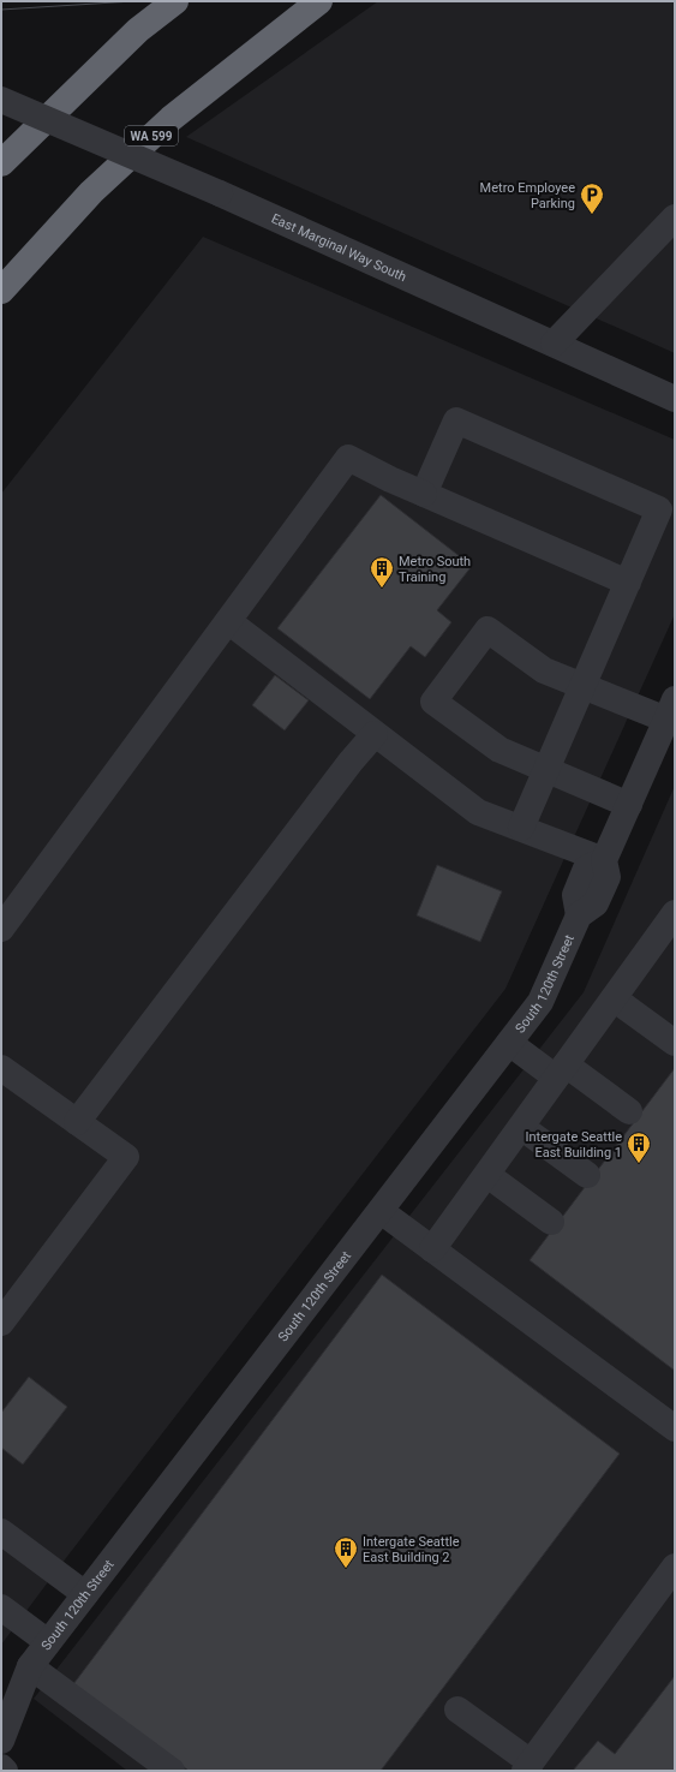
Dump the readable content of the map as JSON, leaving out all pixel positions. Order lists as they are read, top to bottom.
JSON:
{
  "streets": {
    "highway": ["WA 599"],
    "street": ["East Marginal Way South", "South 120th Street"]
  },
  "places": {
    "parking": ["Metro Employee Parking"],
    "building": ["Metro South Training", "Intergate Seattle East Building 1", "Intergate Seattle East Building 2"]
  }
}
